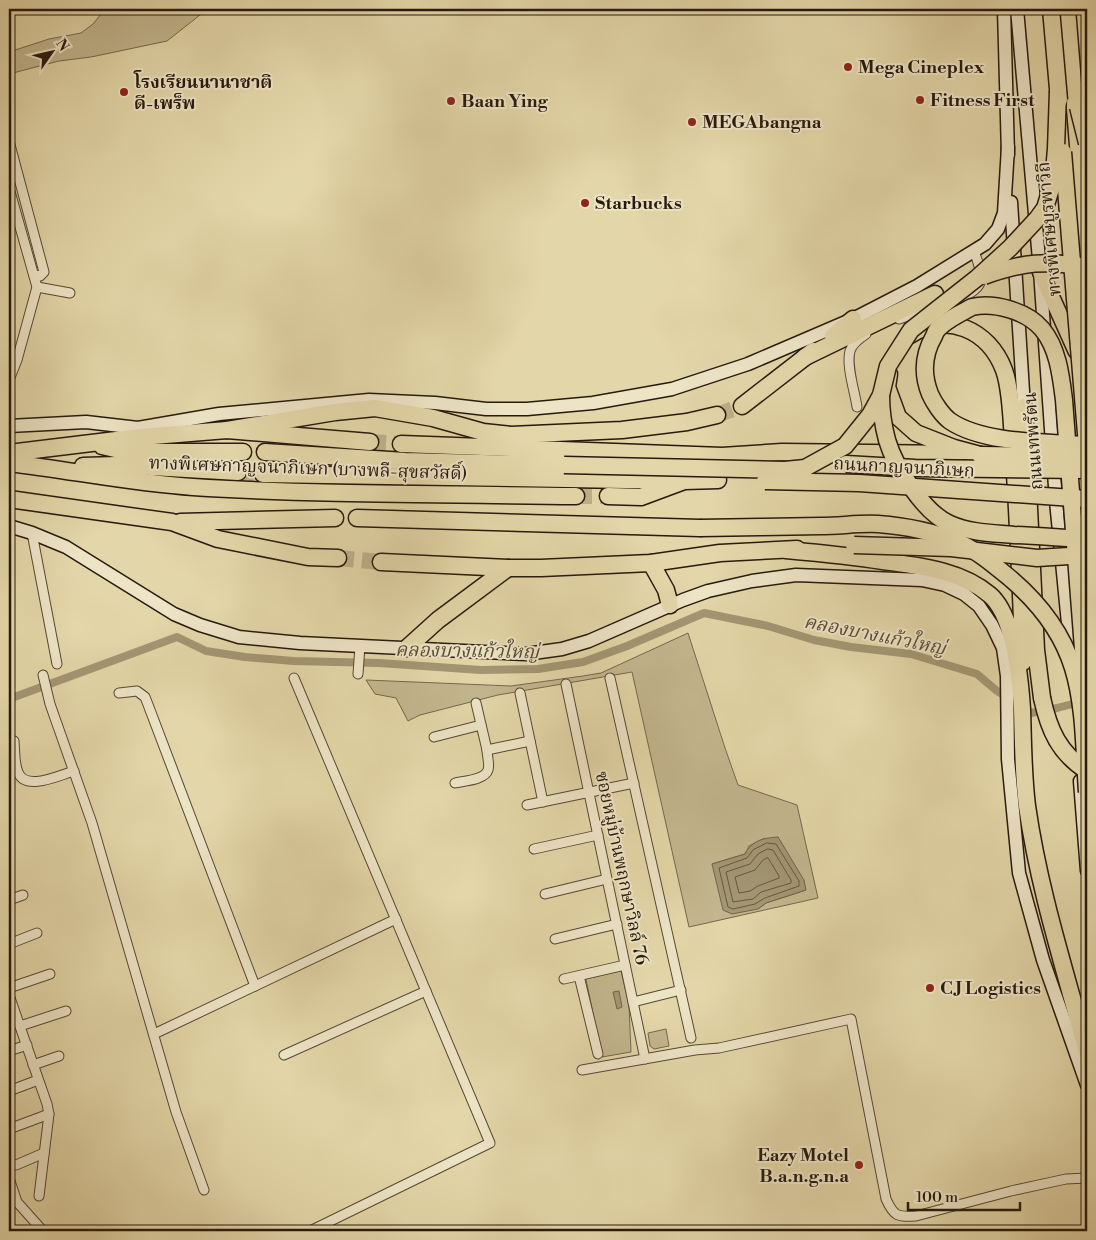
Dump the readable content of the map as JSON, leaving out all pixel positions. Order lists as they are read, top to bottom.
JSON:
{
  "streets": {
    "highway": ["ทางพิเศษบูรพาวิถี", "ถนนกาญจนาภิเษก", "ทางพิเศษกาญจนาภิเษก (บางพลี-สุขสวัสดิ์)"],
    "main road": ["ถนนเทพรัตน"],
    "street": ["ซอยหมู่บ้านพฤกษาวิลล์ 76"]
  },
  "crossings": [
    ["ถนนกาญจนาภิเษก", "ทางพิเศษกาญจนาภิเษก (บางพลี-สุขสวัสดิ์)"]
  ],
  "water": ["คลองบางแก้วใหญ่"],
  "places": [
    "Mega Cineplex",
    "โรงเรียนนานาชาติ ดี-เพร็พ",
    "Fitness First",
    "Baan Ying",
    "MEGAbangna",
    "Starbucks",
    "CJ Logistics",
    "Eazy Motel B.a.n.g.n.a"
  ],
  "scale_bar": "100 m",
  "north": "top right"
}
